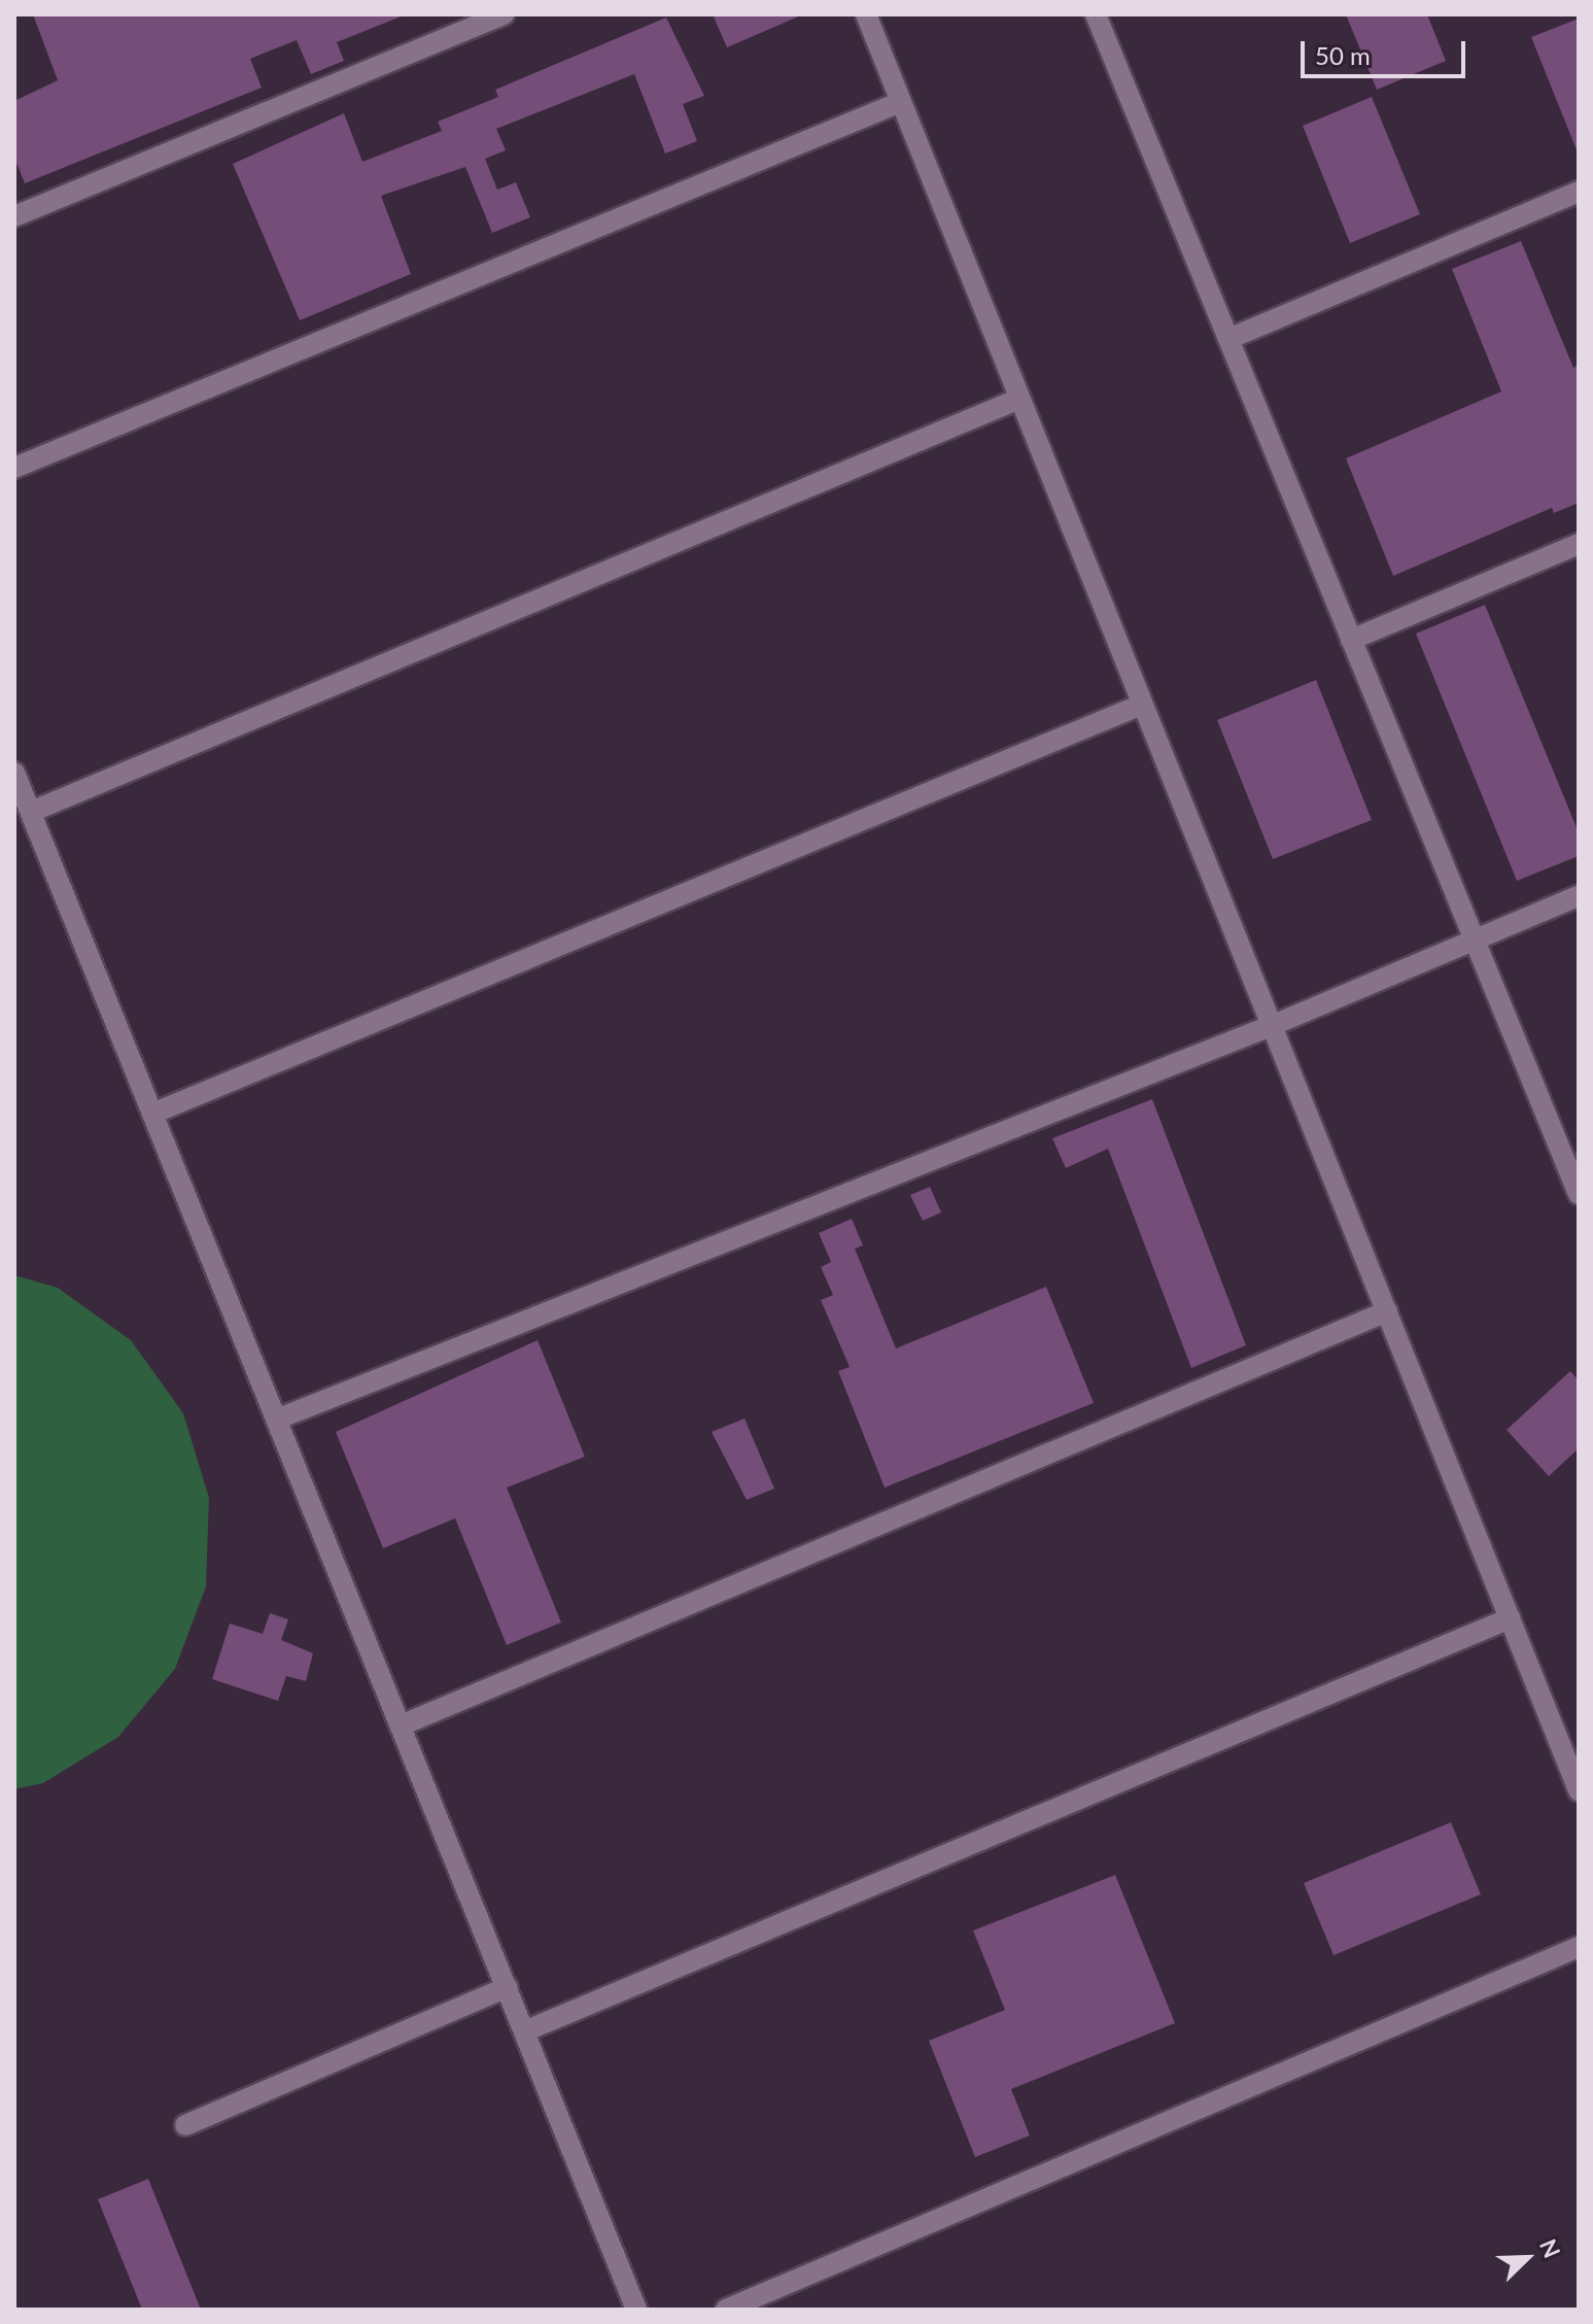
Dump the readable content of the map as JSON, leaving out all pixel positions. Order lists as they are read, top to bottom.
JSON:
{
  "scale_bar": "50 m",
  "north": "top right"
}
